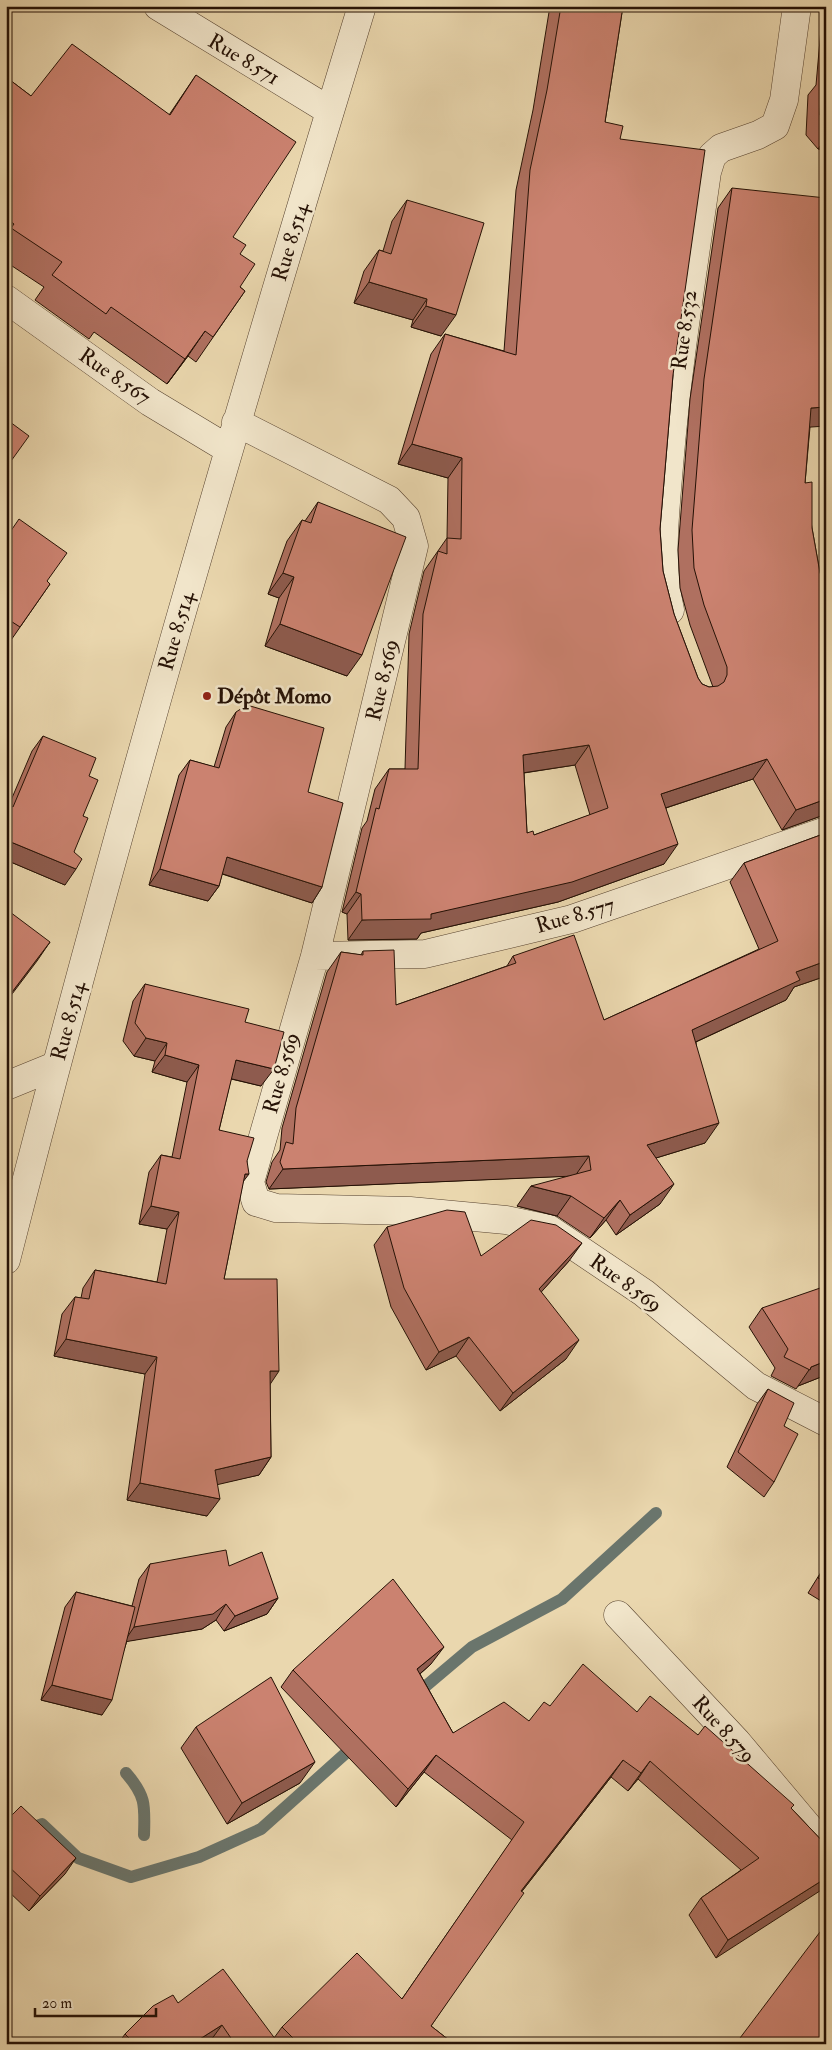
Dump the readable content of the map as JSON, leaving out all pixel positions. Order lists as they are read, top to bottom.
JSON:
{
  "streets": {
    "street": [
      "Rue 8.571",
      "Rue 8.514",
      "Rue 8.532",
      "Rue 8.567",
      "Rue 8.569",
      "Rue 8.577",
      "Rue 8.579"
    ]
  },
  "crossings": [
    ["Rue 8.571", "Rue 8.514"],
    ["Rue 8.514", "Rue 8.567"],
    ["Rue 8.514", "Rue 8.569"],
    ["Rue 8.569", "Rue 8.577"]
  ],
  "places": ["Dépôt Momo"],
  "scale_bar": "20 m"
}
